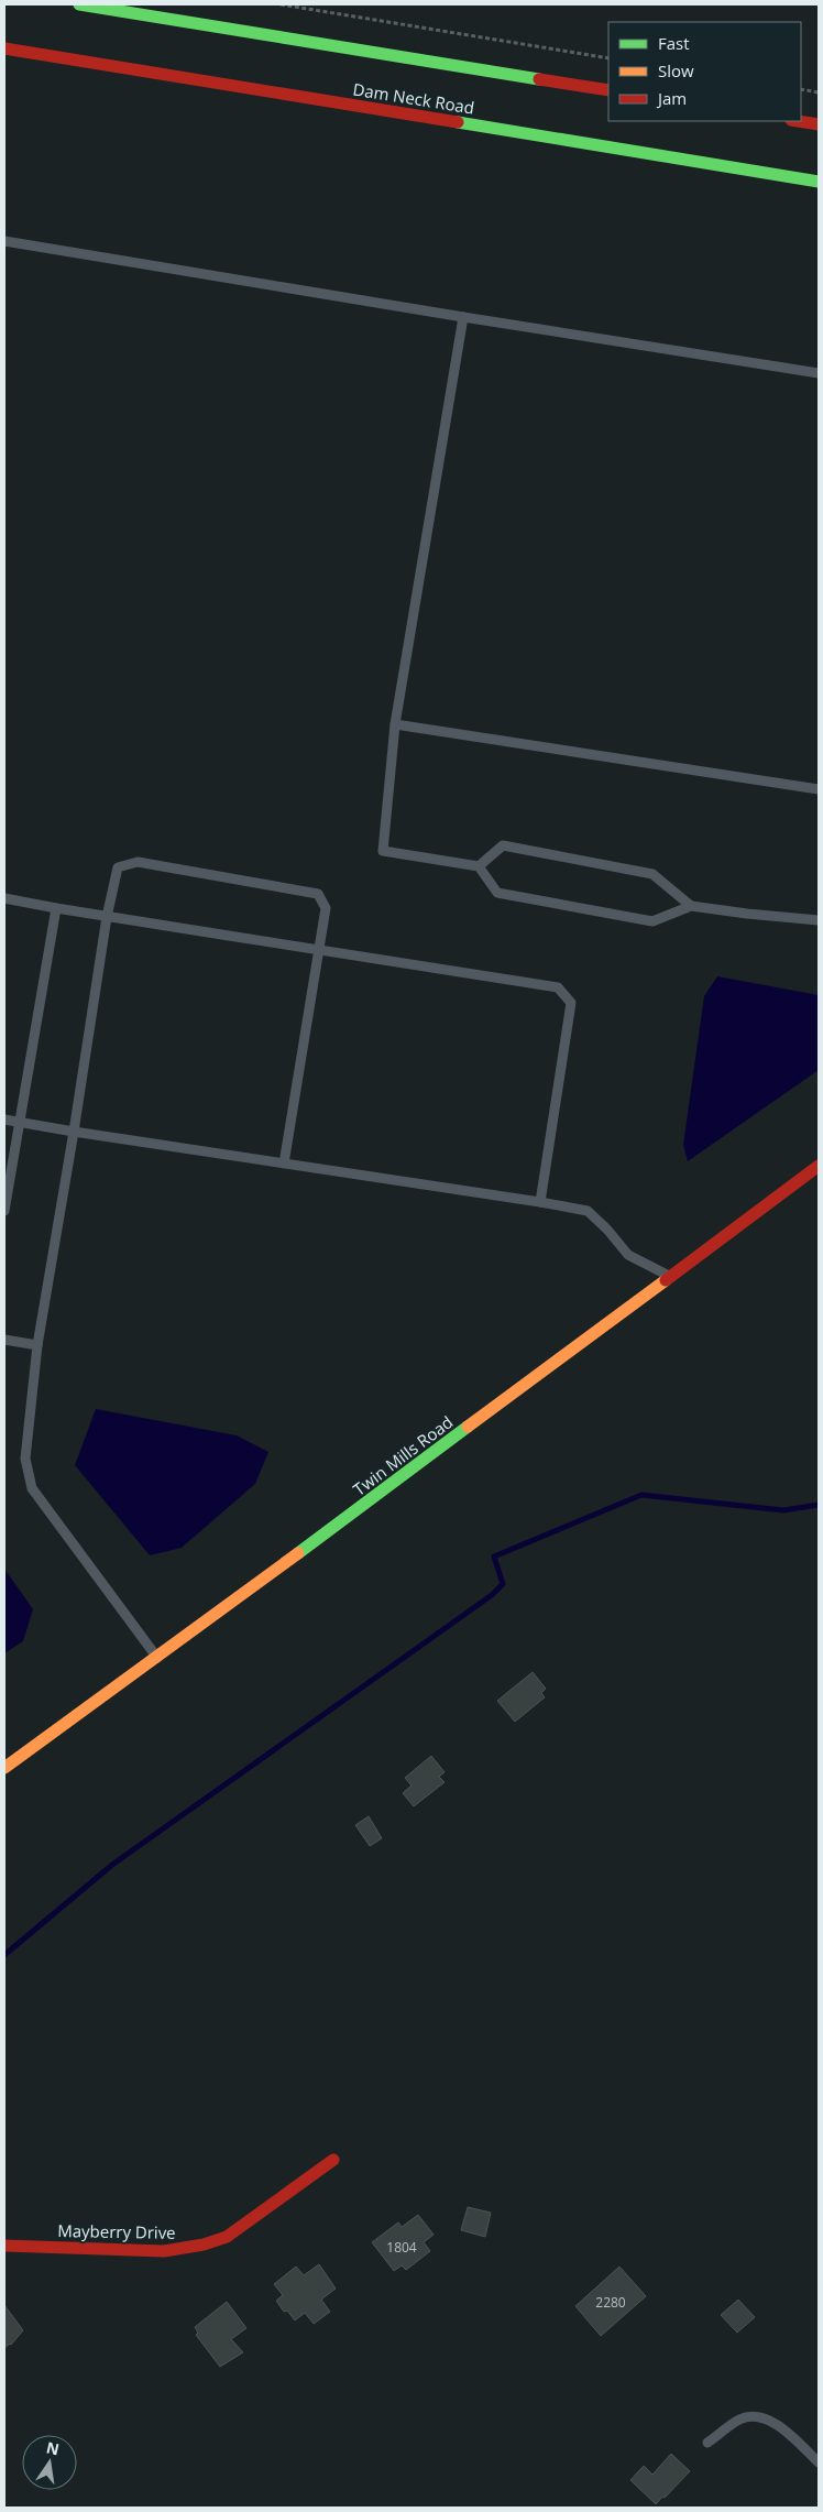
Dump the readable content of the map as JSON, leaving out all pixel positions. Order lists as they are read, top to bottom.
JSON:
{
  "streets": {
    "main road": ["Dam Neck Road", "Twin Mills Road", "Mayberry Drive"]
  },
  "house_numbers": ["1804", "2280"],
  "legend": ["Fast", "Slow", "Jam"],
  "north": "top"
}
